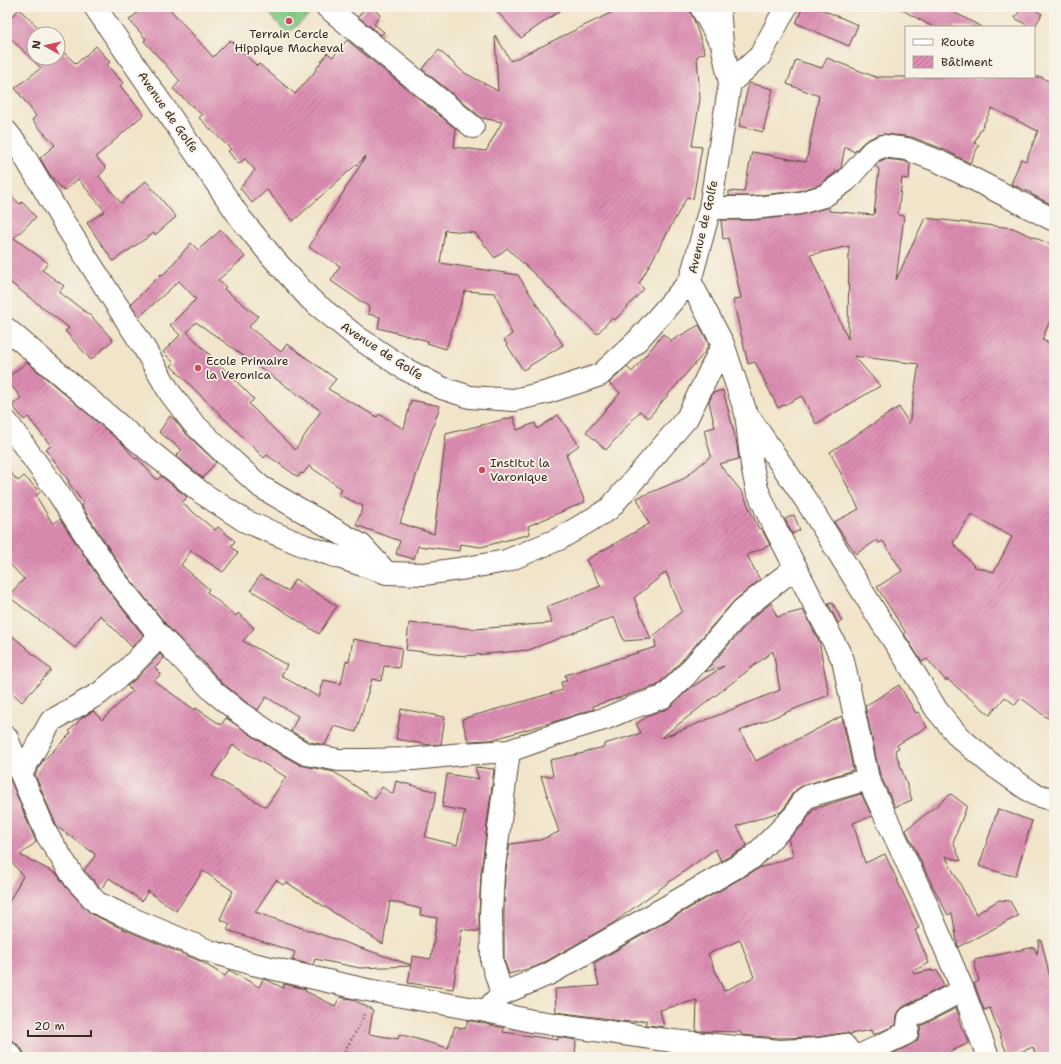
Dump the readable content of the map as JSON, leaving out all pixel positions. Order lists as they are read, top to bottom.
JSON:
{
  "streets": {
    "street": ["Avenue de Golfe"]
  },
  "places": ["Terrain Cercle Hippique Macheval", "Ecole Primaire la Veronica", "Institut la Varonique"],
  "legend": ["Route", "Bâtiment"],
  "scale_bar": "20 m",
  "north": "left"
}
